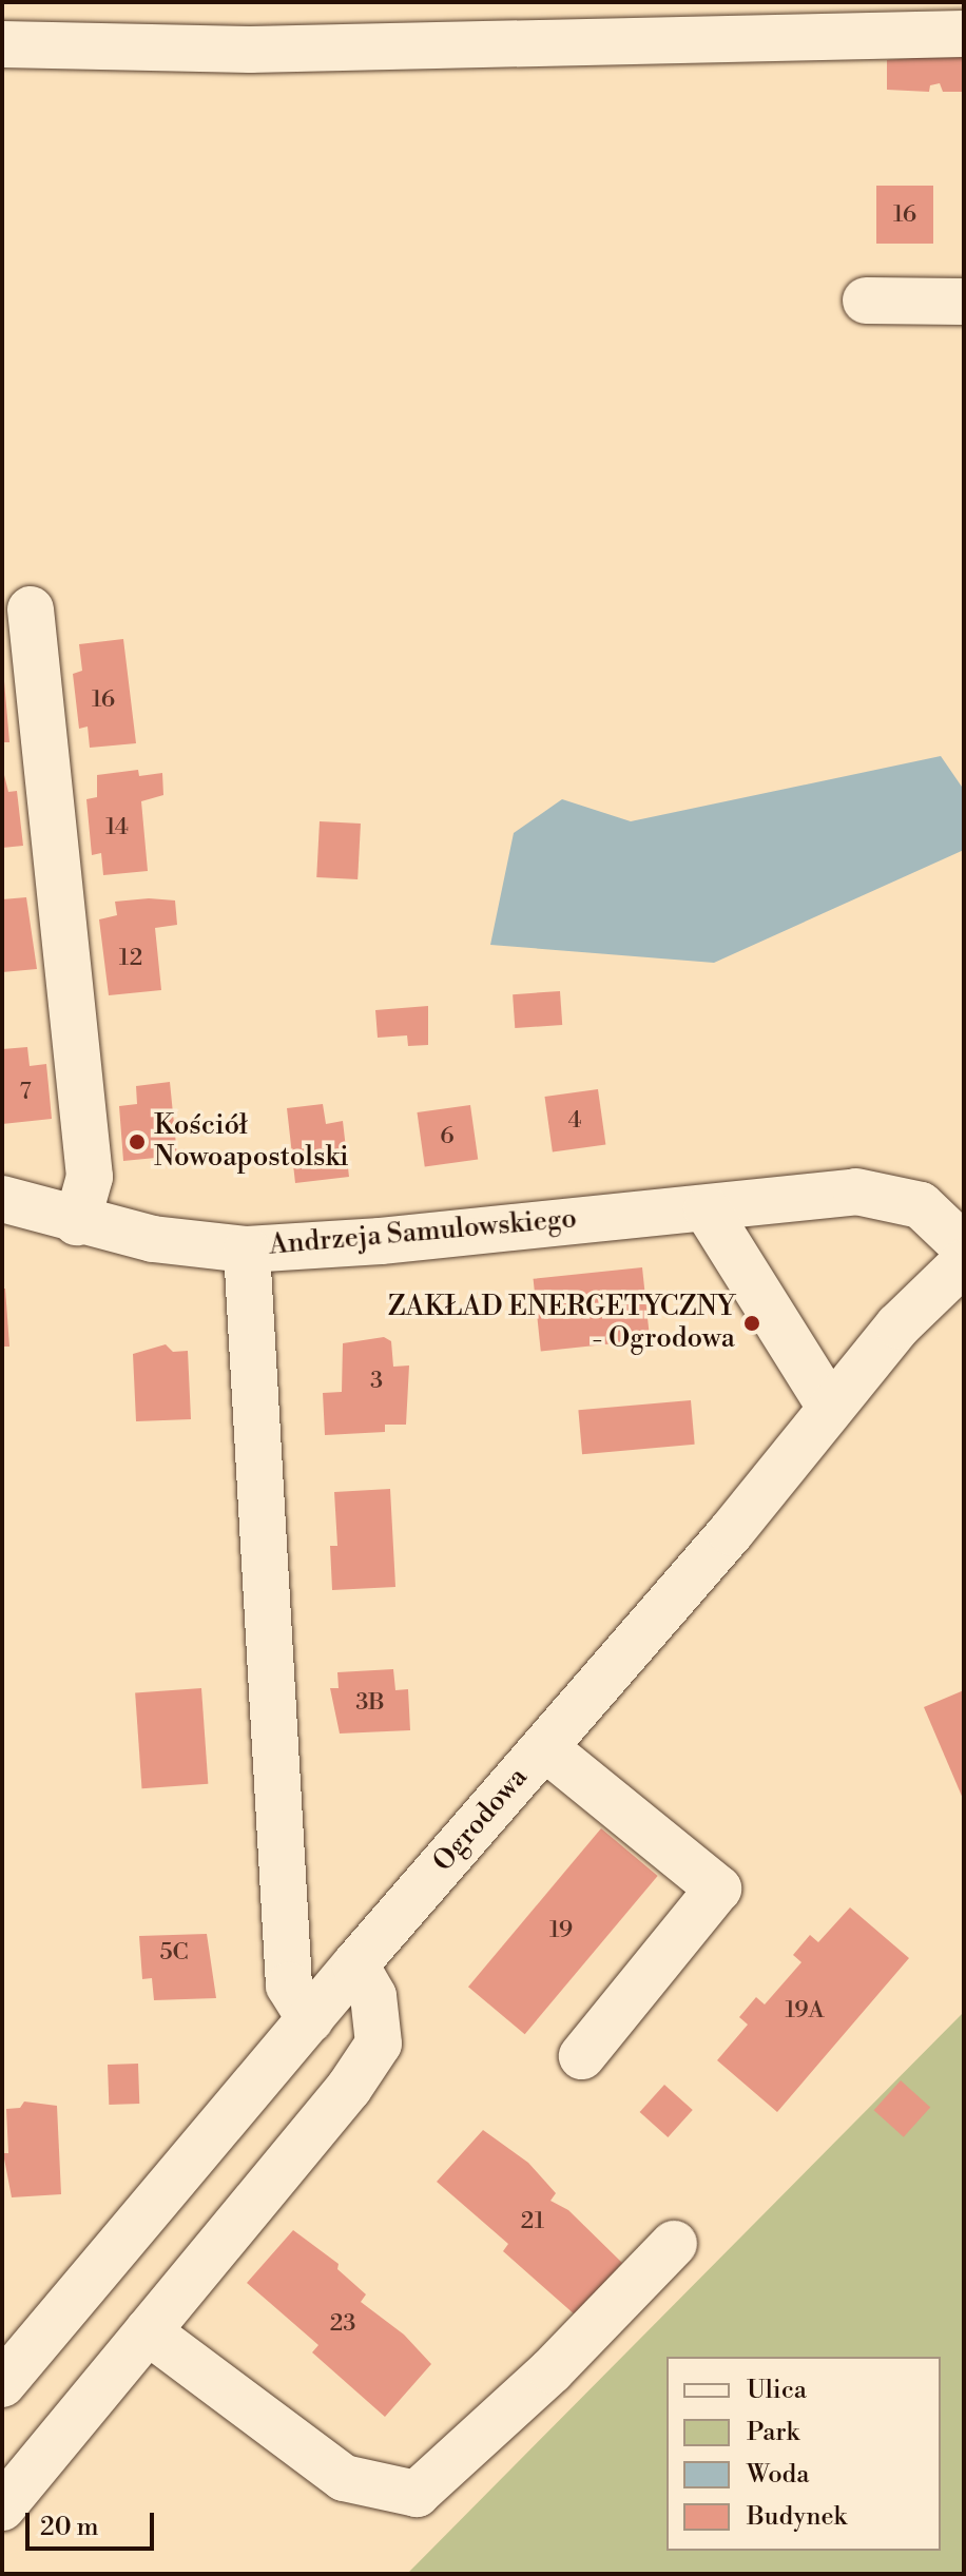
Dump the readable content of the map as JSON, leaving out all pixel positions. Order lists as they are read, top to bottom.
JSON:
{
  "streets": {
    "street": ["Andrzeja Samulowskiego", "Ogrodowa"]
  },
  "places": ["Kościół Nowoapostolski", "ZAKŁAD ENERGETYCZNY - Ogrodowa"],
  "house_numbers": [
    "16",
    "16",
    "14",
    "12",
    "7",
    "4",
    "6",
    "3",
    "3B",
    "19",
    "5C",
    "19A",
    "21",
    "23"
  ],
  "legend": [
    "Ulica",
    "Park",
    "Woda",
    "Budynek"
  ],
  "scale_bar": "20 m"
}
